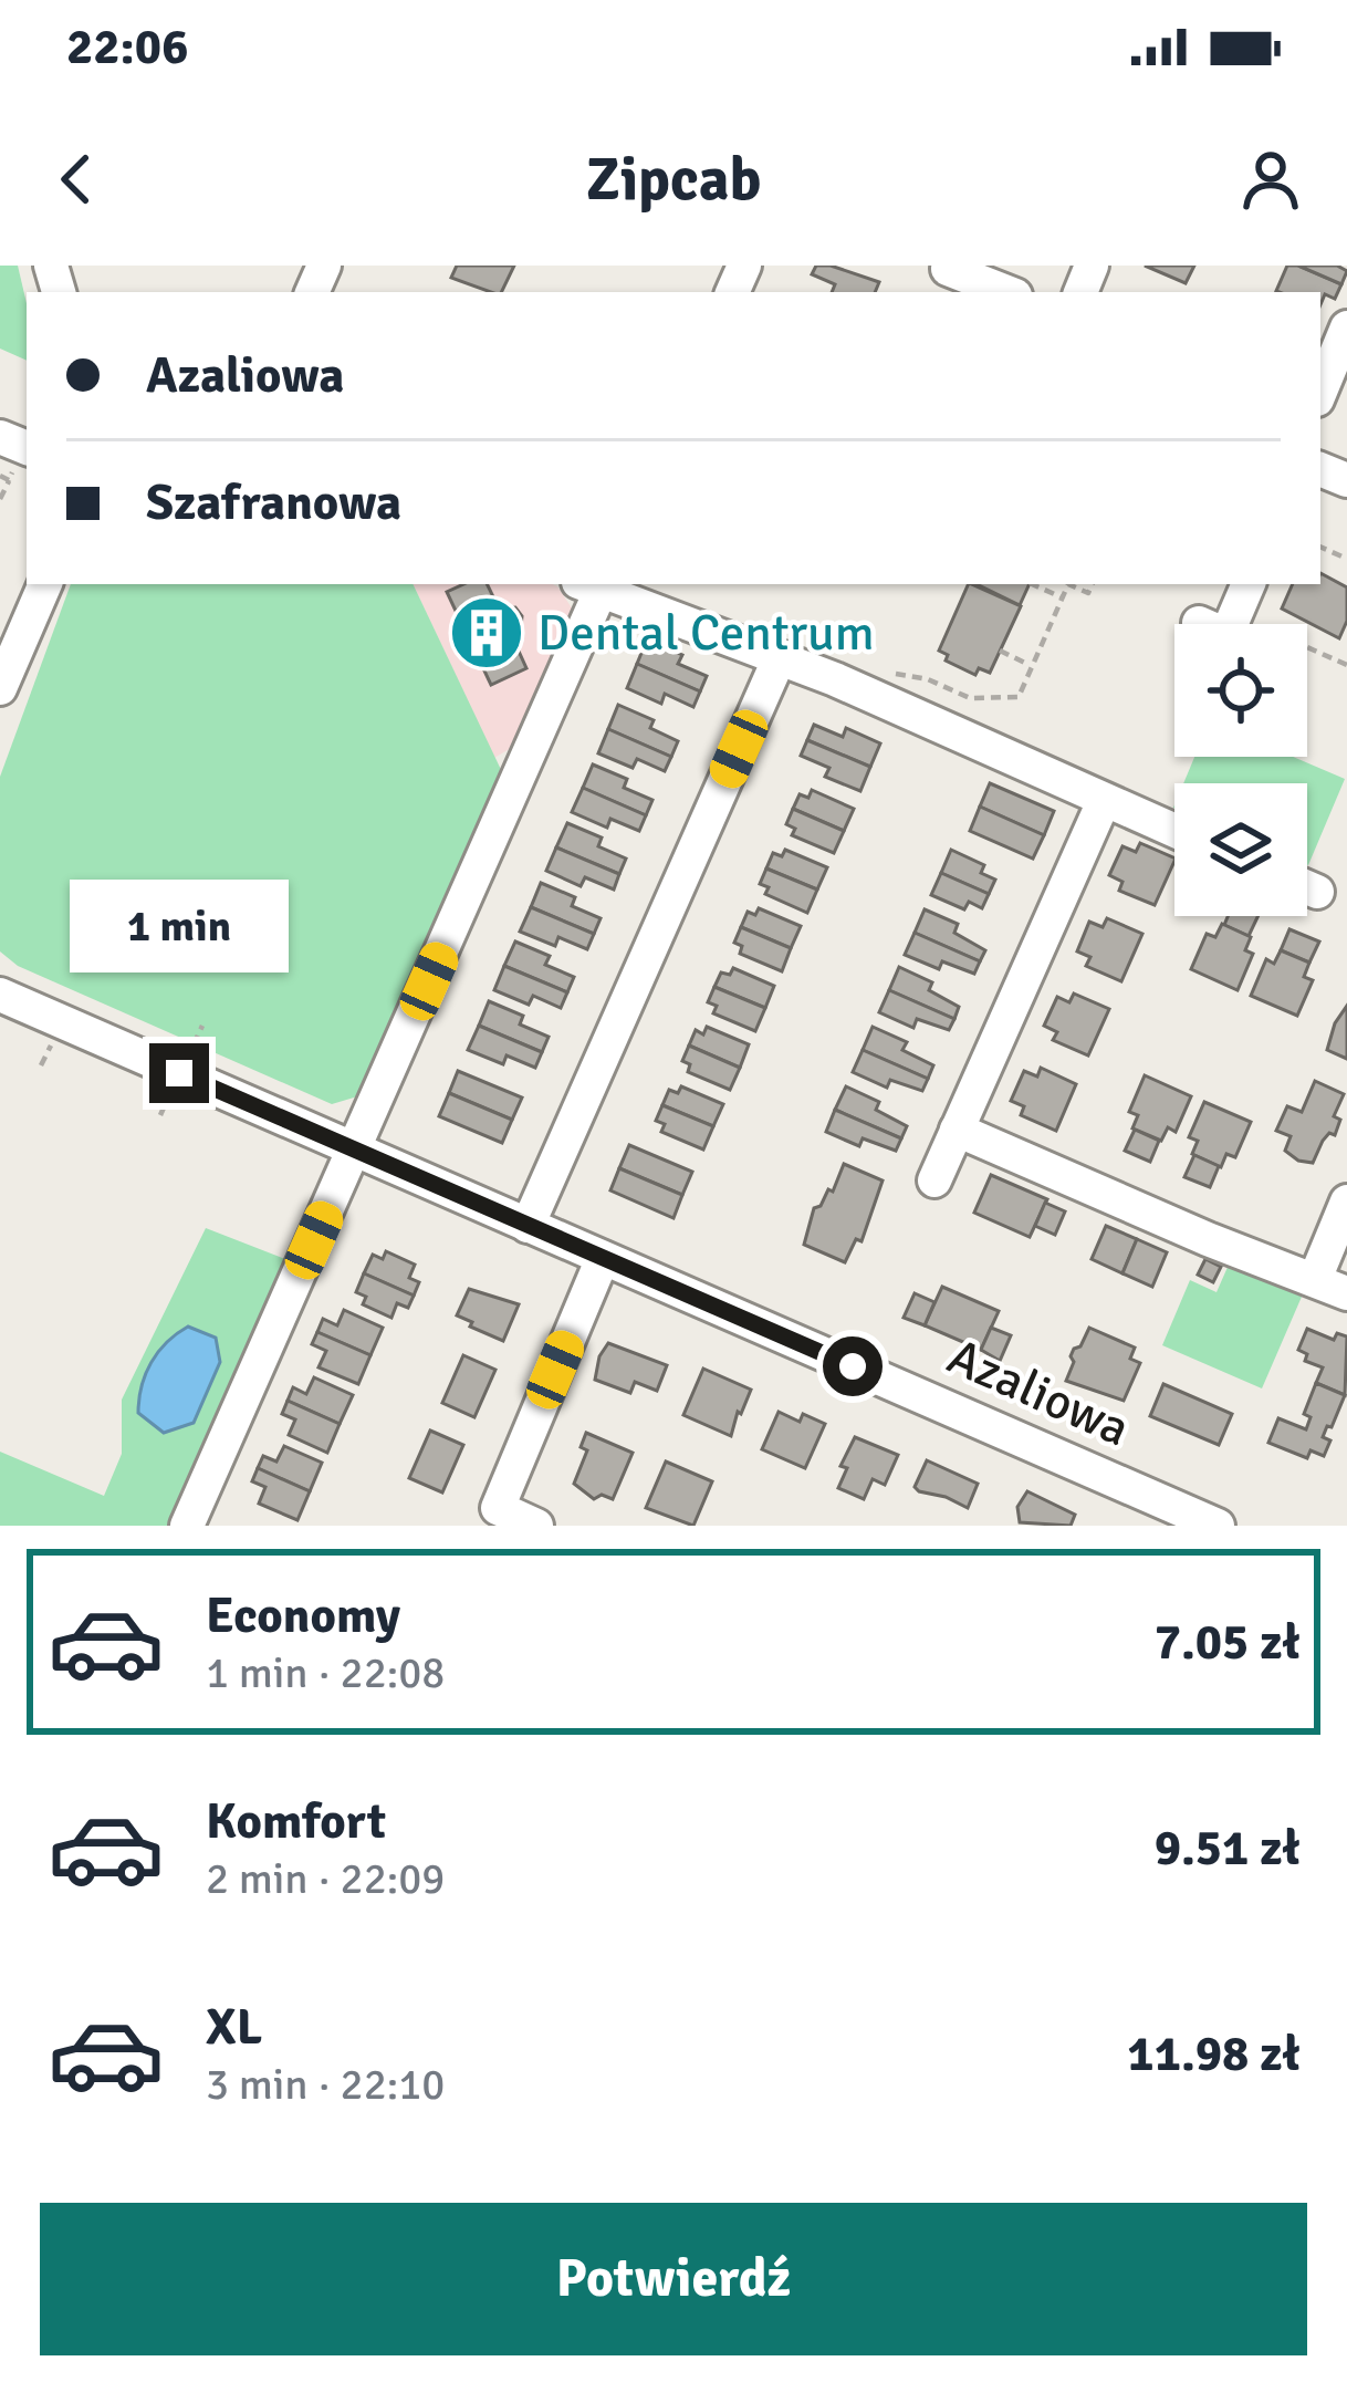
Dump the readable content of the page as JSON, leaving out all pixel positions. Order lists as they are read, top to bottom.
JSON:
{
  "streets": {
    "street": ["Azaliowa"]
  },
  "places": {
    "building": ["Dental Centrum"]
  },
  "page": {
    "status": "22:06",
    "header": "Zipcab",
    "banner": ["Azaliowa", "Szafranowa"],
    "bubble": "1 min",
    "list": [
      {
        "name": "Economy",
        "note": "1 min · 22:08",
        "value": "7.05 zł"
      },
      {
        "name": "Komfort",
        "note": "2 min · 22:09",
        "value": "9.51 zł"
      },
      {
        "name": "XL",
        "note": "3 min · 22:10",
        "value": "11.98 zł"
      }
    ],
    "buttons": "Potwierdź"
  }
}
